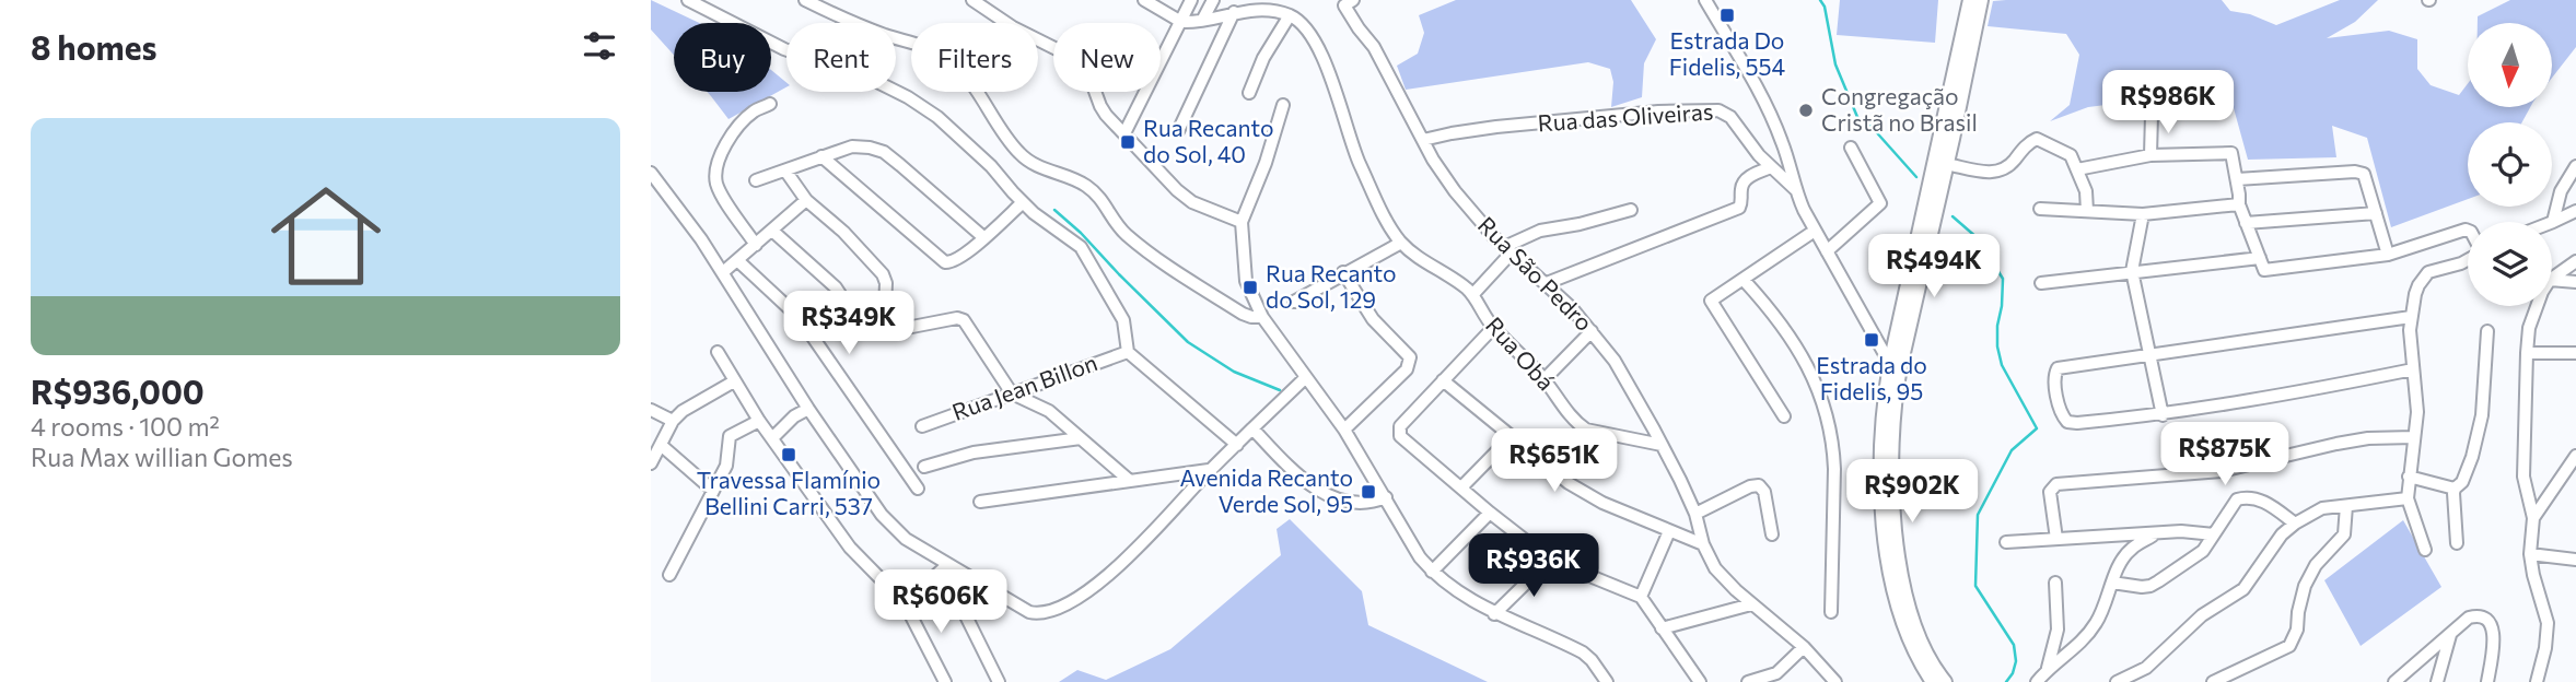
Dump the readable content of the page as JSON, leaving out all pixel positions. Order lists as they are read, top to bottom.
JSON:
{
  "streets": {
    "street": [
      "Rua das Oliveiras",
      "Rua São Pedro",
      "Rua Obá",
      "Rua Jean Billon"
    ]
  },
  "crossings": [
    ["Rua das Oliveiras", "Rua São Pedro"],
    ["Rua São Pedro", "Rua Obá"]
  ],
  "places": {
    "transit": [
      "Estrada Do Fidelis, 554",
      "Rua Recanto do Sol, 40",
      "Rua Recanto do Sol, 129",
      "Estrada do Fidelis, 95",
      "Travessa Flamínio Bellini Carri, 537",
      "Avenida Recanto Verde Sol, 95"
    ],
    "other": ["Congregação Cristã no Brasil"]
  },
  "north": "bottom",
  "page": {
    "heading": "8 homes",
    "chip": [
      "Buy",
      "Rent",
      "Filters",
      "New"
    ],
    "price": [
      "R$986K",
      "R$494K",
      "R$349K",
      "R$875K",
      "R$651K",
      "R$902K",
      "R$936K",
      "R$606K"
    ],
    "list": [
      {
        "name": "R$936,000",
        "note": "4 rooms · 100 m² · Rua Max willian Gomes"
      }
    ]
  }
}
